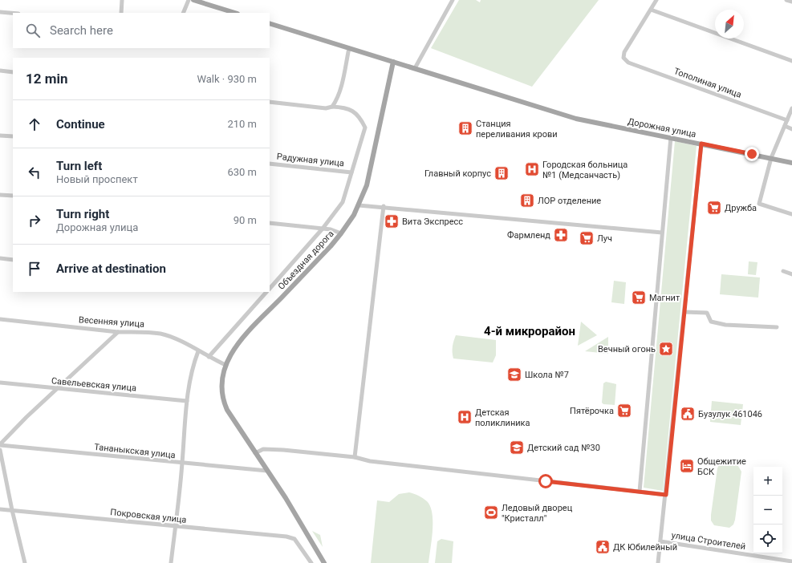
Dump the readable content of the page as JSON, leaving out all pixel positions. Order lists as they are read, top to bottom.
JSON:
{
  "streets": {
    "main road": ["Дорожная улица", "Объездная дорога"],
    "street": [
      "Тополиная улица",
      "Радужная улица",
      "Весенняя улица",
      "Савельевская улица",
      "Тананыкская улица",
      "Покровская улица",
      "улица Строителей"
    ]
  },
  "crossings": [
    ["Дорожная улица", "Объездная дорога"],
    ["Объездная дорога", "Весенняя улица"],
    ["Объездная дорога", "Тананыкская улица"]
  ],
  "districts": ["4-й микрорайон"],
  "places": {
    "building": ["Станция переливания крови", "Главный корпус", "ЛОР отделение"],
    "hospital": ["Городская больница №1 (Медсанчасть)", "Детская поликлиника"],
    "supermarket": [
      "Дружба",
      "Луч",
      "Магнит",
      "Пятёрочка"
    ],
    "pharmacy": ["Вита Экспресс", "Фармленд"],
    "place": ["Вечный огонь"],
    "school or university": ["Школа №7", "Детский сад №30"],
    "public building": ["Бузулук 461046", "ДК Юбилейный"],
    "hotel": ["Общежитие БСК"],
    "sports": ["Ледовый дворец \"Кристалл\""]
  },
  "north": "top right",
  "page": {
    "search": "Search here",
    "heading": ["12 min", "Walk · 930 m"],
    "list": [
      ["Continue", "210 m"],
      ["Turn left", "Новый проспект", "630 m"],
      ["Turn right", "Дорожная улица", "90 m"],
      "Arrive at destination"
    ],
    "map_buttons": ["+", "−"]
  }
}
